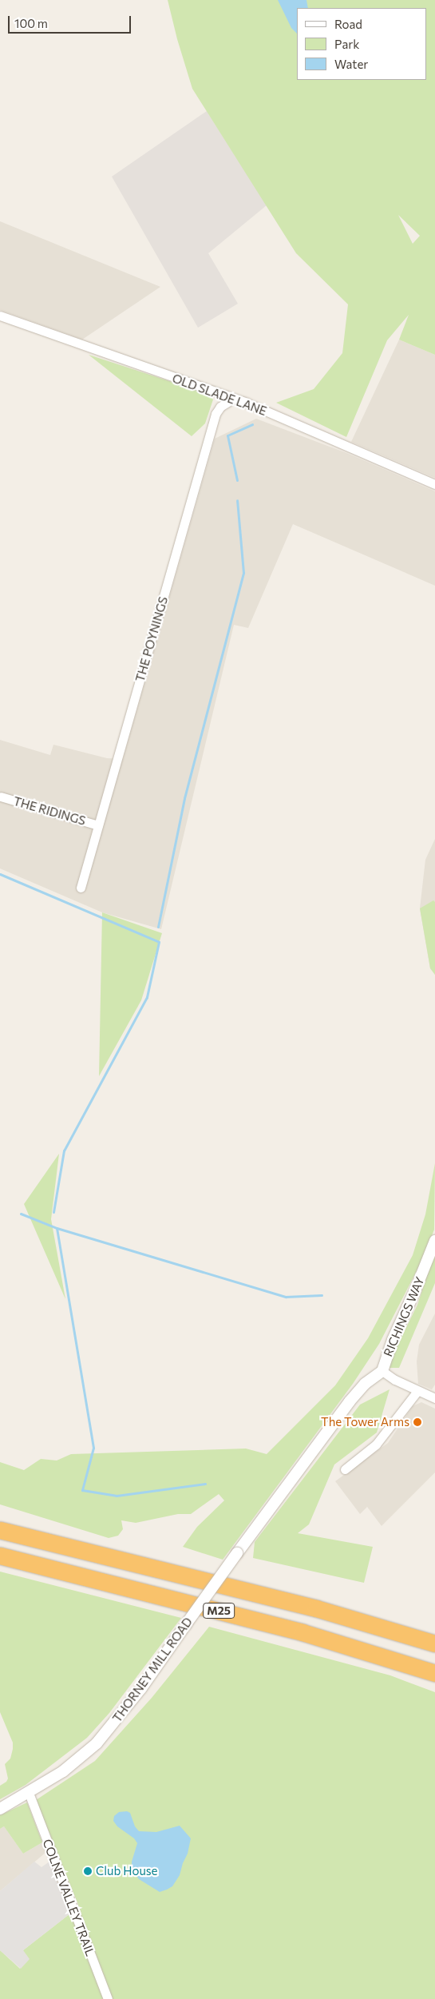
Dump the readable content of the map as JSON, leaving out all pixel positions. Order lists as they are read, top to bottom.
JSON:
{
  "streets": {
    "highway": ["M25"],
    "street": [
      "OLD SLADE LANE",
      "THE POYNINGS",
      "THE RIDINGS",
      "RICHINGS WAY",
      "THORNEY MILL ROAD",
      "COLNE VALLEY TRAIL"
    ]
  },
  "crossings": [
    ["OLD SLADE LANE", "THE POYNINGS"],
    ["THE POYNINGS", "THE RIDINGS"],
    ["RICHINGS WAY", "THORNEY MILL ROAD"],
    ["THORNEY MILL ROAD", "COLNE VALLEY TRAIL"]
  ],
  "places": ["The Tower Arms", "Club House"],
  "legend": ["Road", "Park", "Water"],
  "scale_bar": "100 m"
}
